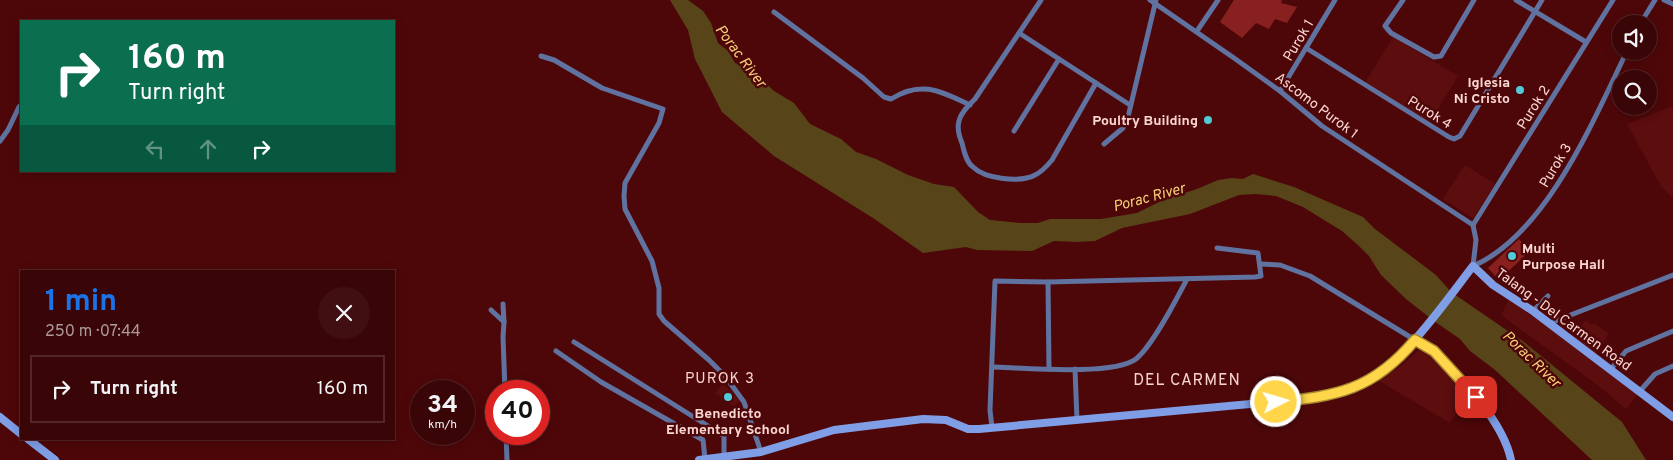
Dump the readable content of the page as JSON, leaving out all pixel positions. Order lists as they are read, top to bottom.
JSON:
{
  "streets": {
    "street": [
      "Purok 1",
      "Ascomo Purok 1",
      "Purok 2",
      "Purok 4",
      "Purok 3",
      "Talang - Del Carmen Road"
    ]
  },
  "crossings": [
    ["Purok 1", "Ascomo Purok 1"],
    ["Purok 1", "Purok 4"],
    ["Ascomo Purok 1", "Purok 2"],
    ["Purok 3", "Talang - Del Carmen Road"]
  ],
  "districts": ["PUROK 3", "DEL CARMEN"],
  "water": ["Porac River"],
  "places": [
    "Iglesia Ni Cristo",
    "Poultry Building",
    "Multi Purpose Hall",
    "Benedicto Elementary School"
  ],
  "page": {
    "turn": ["160 m", "Turn right"],
    "heading": ["1 min", "250 m · 07:44"],
    "list": [
      {
        "name": "Turn right",
        "value": "160 m"
      }
    ],
    "speed": "34 km/h",
    "limit": "40"
  }
}
